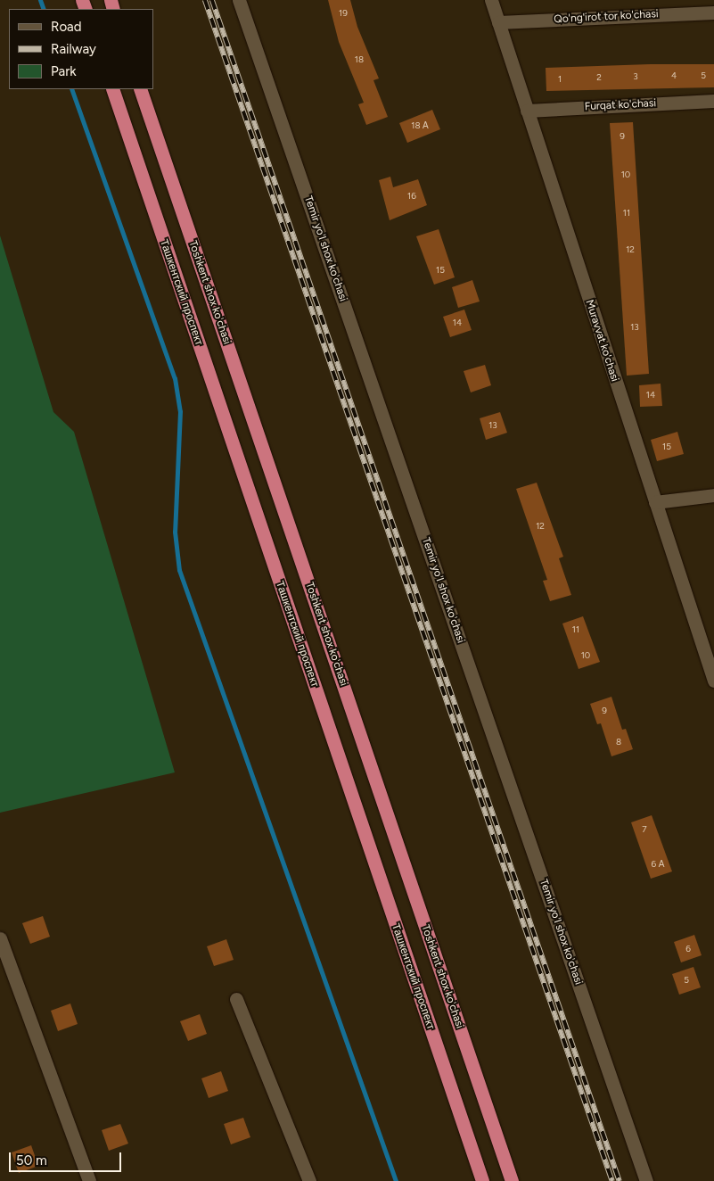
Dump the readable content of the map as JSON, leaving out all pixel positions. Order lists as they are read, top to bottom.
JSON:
{
  "streets": {
    "highway": ["Ташкентский проспект", "Toshkent shox ko'chasi"],
    "street": [
      "Qo'ng'irot tor ko'chasi",
      "Furqat ko'chasi",
      "Temir yo'l shox ko'chasi",
      "Muravvat ko'chasi"
    ]
  },
  "crossings": [
    ["Qo'ng'irot tor ko'chasi", "Muravvat ko'chasi"],
    ["Furqat ko'chasi", "Muravvat ko'chasi"]
  ],
  "house_numbers": [
    "19",
    "18",
    "4",
    "5",
    "3",
    "2",
    "1",
    "18 А",
    "9",
    "10",
    "16",
    "11",
    "12",
    "15",
    "14",
    "13",
    "14",
    "13",
    "15",
    "12",
    "11",
    "10",
    "9",
    "8",
    "7",
    "6 А",
    "6",
    "5"
  ],
  "legend": ["Road", "Railway", "Park"],
  "scale_bar": "50 m"
}
